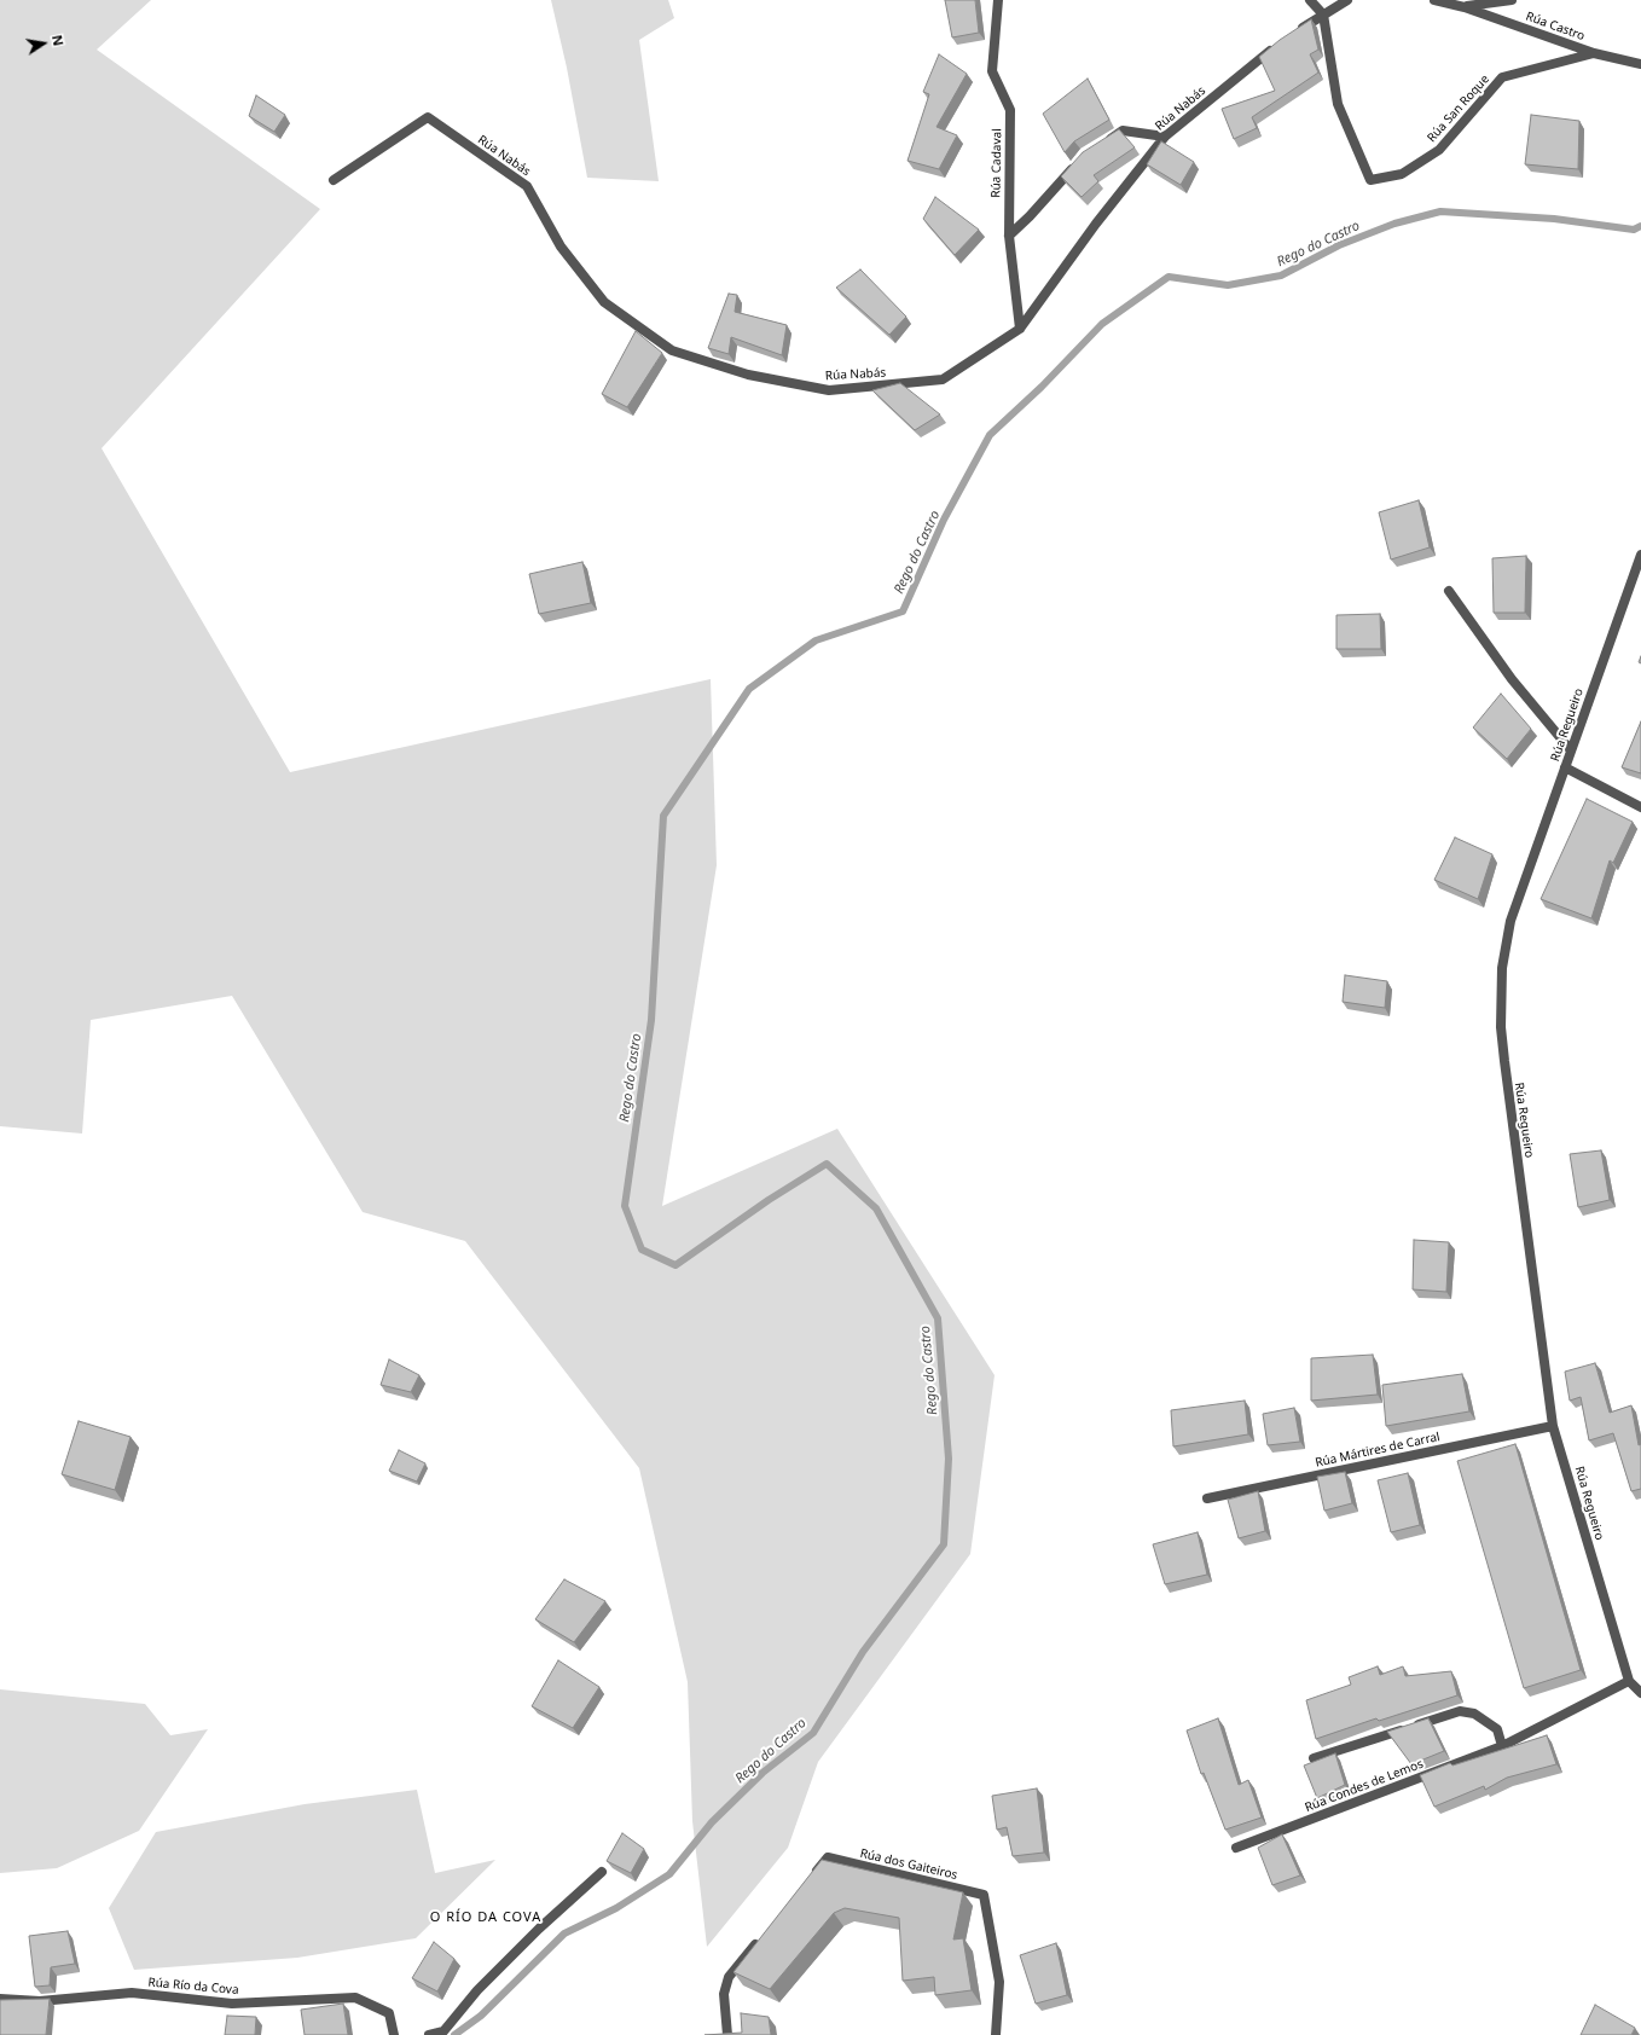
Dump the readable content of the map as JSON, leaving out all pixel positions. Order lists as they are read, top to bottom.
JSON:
{
  "streets": {
    "street": [
      "Rúa Castro",
      "Rúa Nabás",
      "Rúa San Roque",
      "Rúa Cadaval",
      "Rúa Regueiro",
      "Rúa Mártires de Carral",
      "Rúa Condes de Lemos",
      "Rúa dos Gaiteiros",
      "Rúa Río da Cova"
    ]
  },
  "crossings": [
    ["Rúa Castro", "Rúa San Roque"],
    ["Rúa Nabás", "Rúa Cadaval"],
    ["Rúa Regueiro", "Rúa Mártires de Carral"],
    ["Rúa Regueiro", "Rúa Condes de Lemos"]
  ],
  "districts": ["O RÍO DA COVA"],
  "water": ["Rego do Castro"],
  "north": "right"
}
